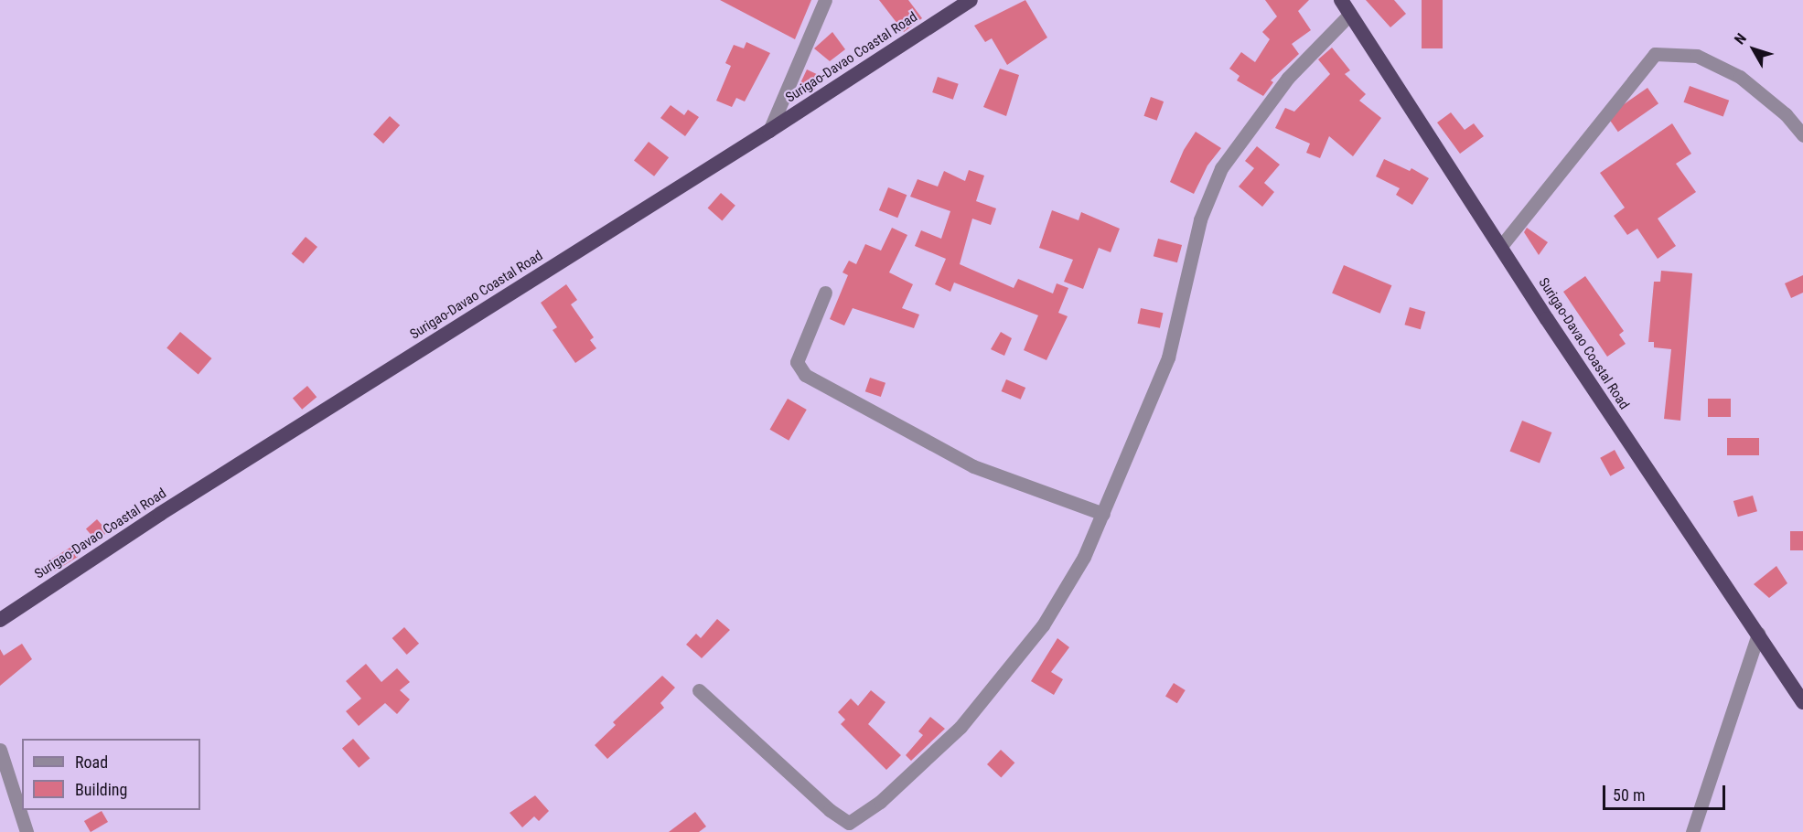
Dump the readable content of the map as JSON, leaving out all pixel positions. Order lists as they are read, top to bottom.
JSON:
{
  "streets": {
    "highway": ["Surigao-Davao Coastal Road"]
  },
  "legend": ["Road", "Building"],
  "scale_bar": "50 m",
  "north": "top left"
}
